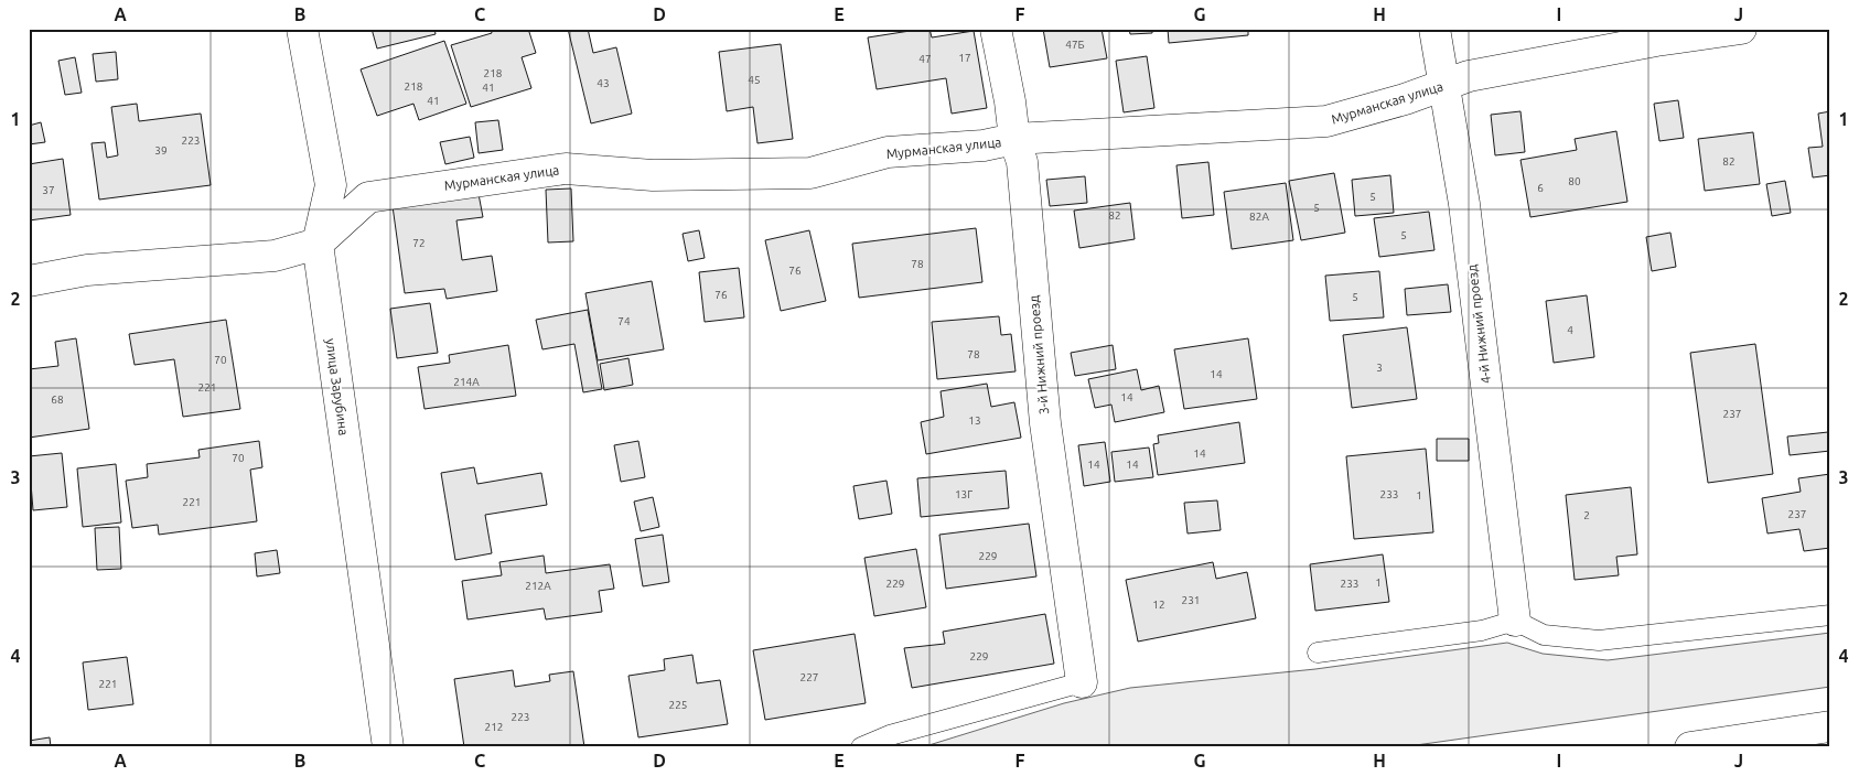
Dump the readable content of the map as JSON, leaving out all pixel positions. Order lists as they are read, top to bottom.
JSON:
{
  "streets": {
    "street": [
      "Мурманская улица",
      "4-й Нижний проезд",
      "3-й Нижний проезд",
      "улица Зарубина"
    ]
  },
  "crossings": [
    ["Мурманская улица", "4-й Нижний проезд"],
    ["Мурманская улица", "3-й Нижний проезд"],
    ["Мурманская улица", "улица Зарубина"]
  ],
  "house_numbers": [
    "47Б",
    "17",
    "47",
    "218",
    "45",
    "43",
    "218",
    "41",
    "41",
    "223",
    "39",
    "82",
    "80",
    "6",
    "37",
    "5",
    "5",
    "82",
    "82А",
    "5",
    "72",
    "78",
    "76",
    "76",
    "5",
    "74",
    "4",
    "78",
    "70",
    "3",
    "14",
    "214А",
    "221",
    "14",
    "68",
    "237",
    "13",
    "14",
    "70",
    "14",
    "14",
    "13Г",
    "233",
    "1",
    "221",
    "237",
    "2",
    "229",
    "1",
    "229",
    "233",
    "212А",
    "231",
    "12",
    "229",
    "227",
    "221",
    "225",
    "223",
    "212"
  ],
  "grid": {
    "columns": [
      "A",
      "B",
      "C",
      "D",
      "E",
      "F",
      "G",
      "H",
      "I",
      "J"
    ],
    "rows": [
      "1",
      "2",
      "3",
      "4"
    ]
  }
}
